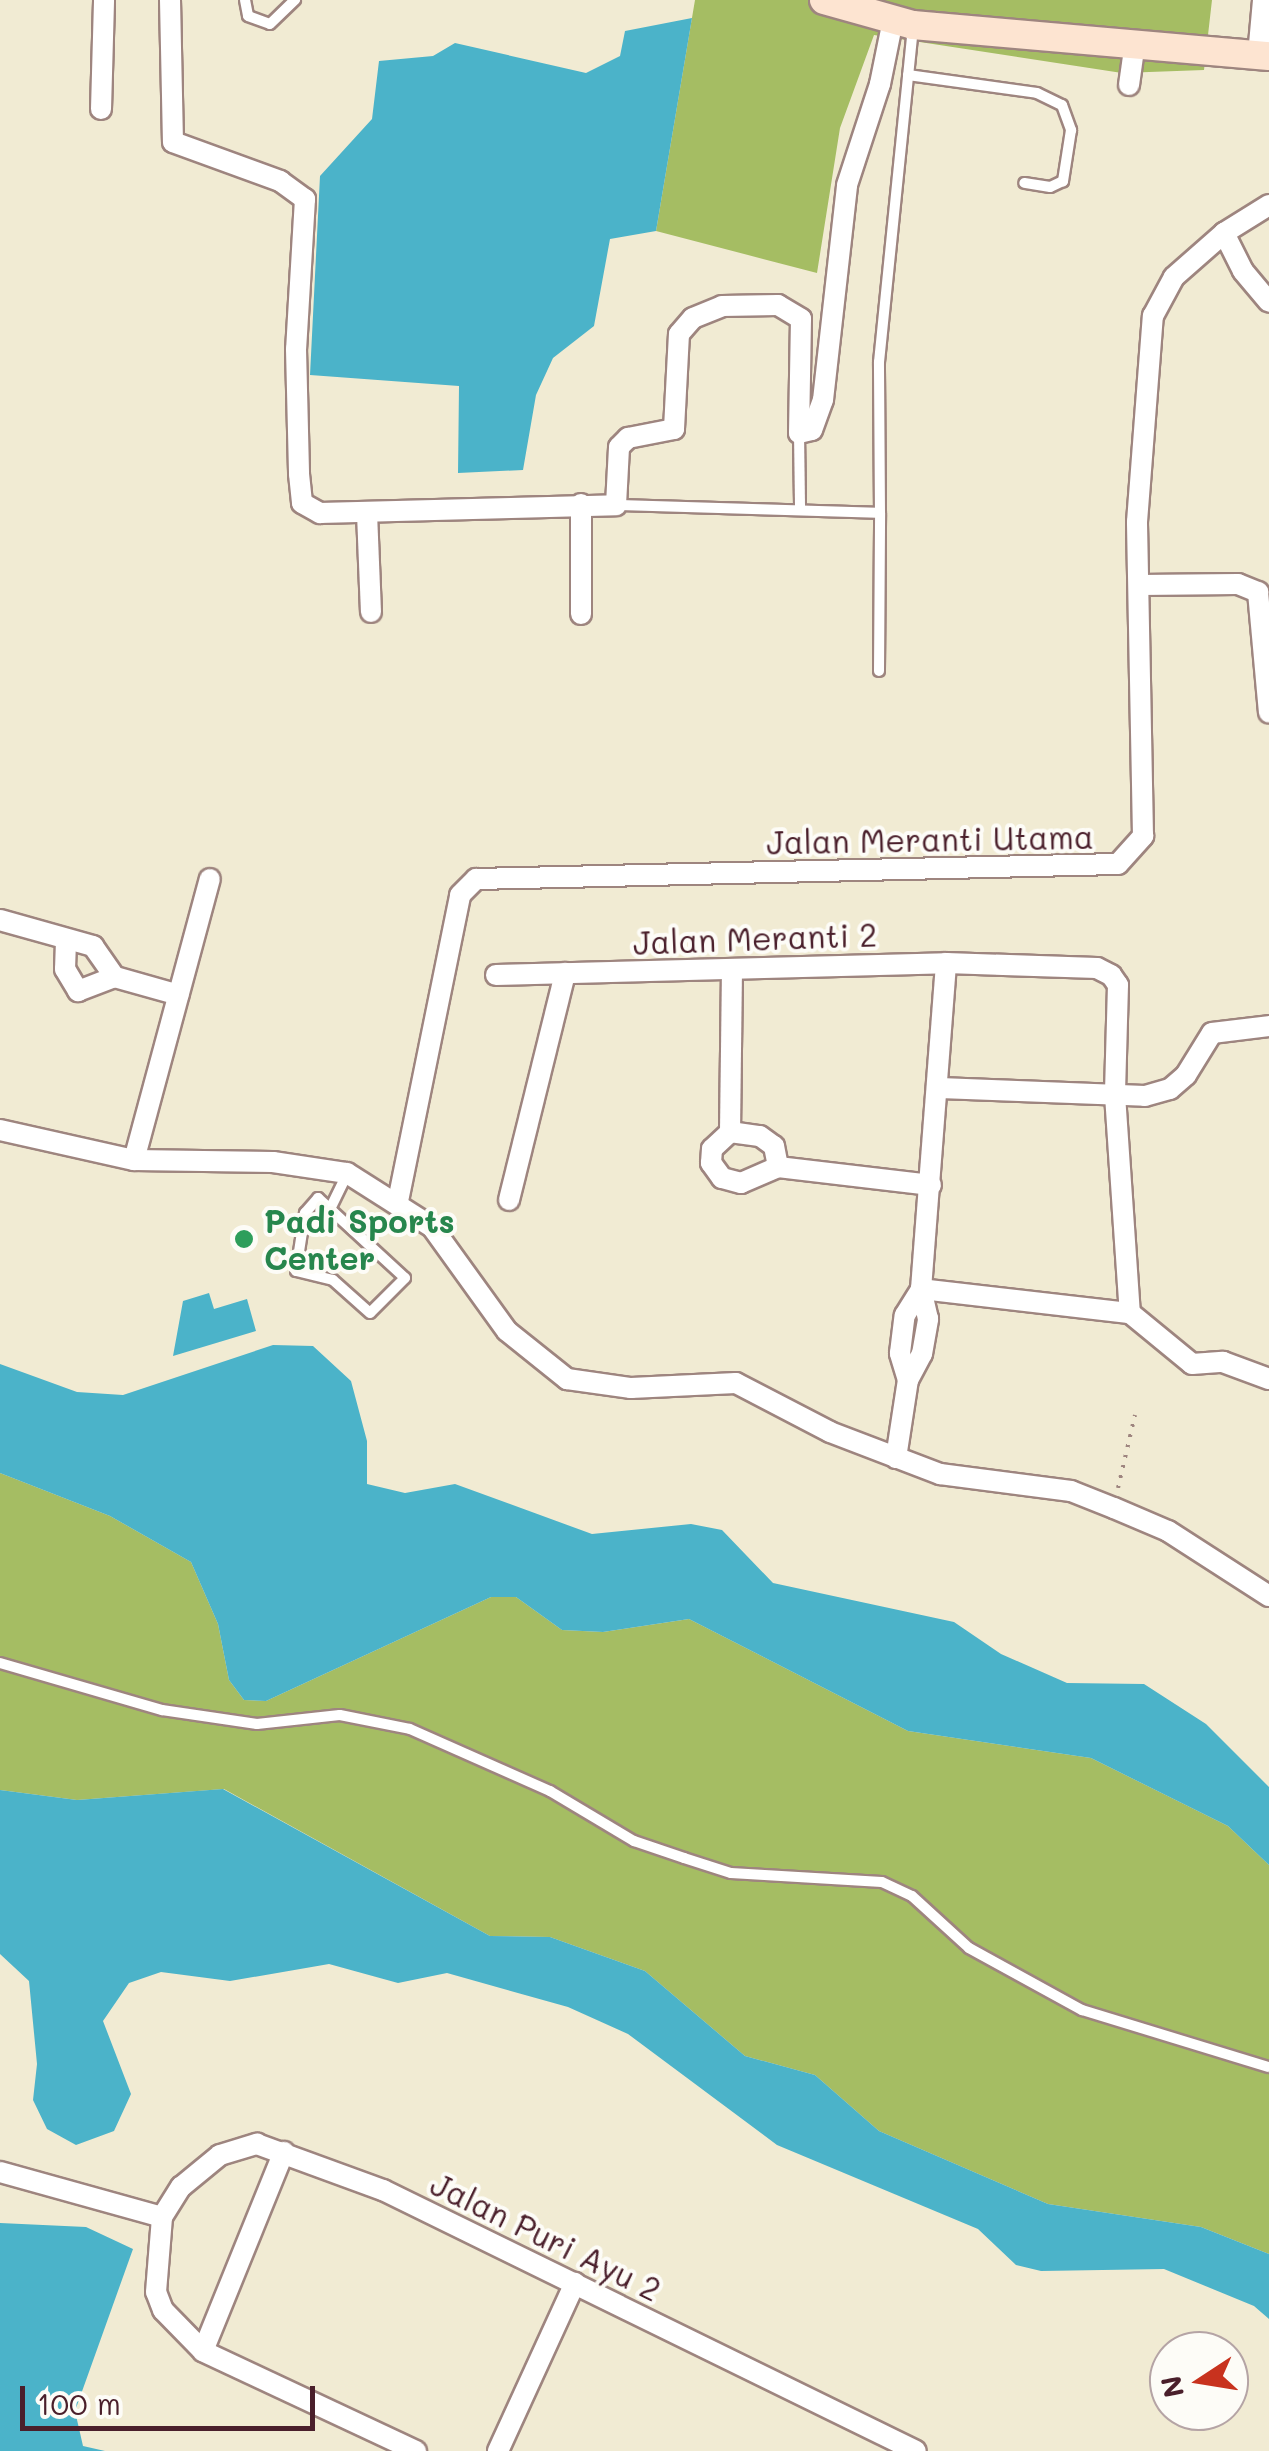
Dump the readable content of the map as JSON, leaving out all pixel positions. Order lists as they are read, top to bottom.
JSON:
{
  "streets": {
    "street": ["Jalan Meranti Utama", "Jalan Meranti 2", "Jalan Puri Ayu 2"]
  },
  "places": ["Padi Sports Center"],
  "scale_bar": "100 m",
  "north": "left"
}
